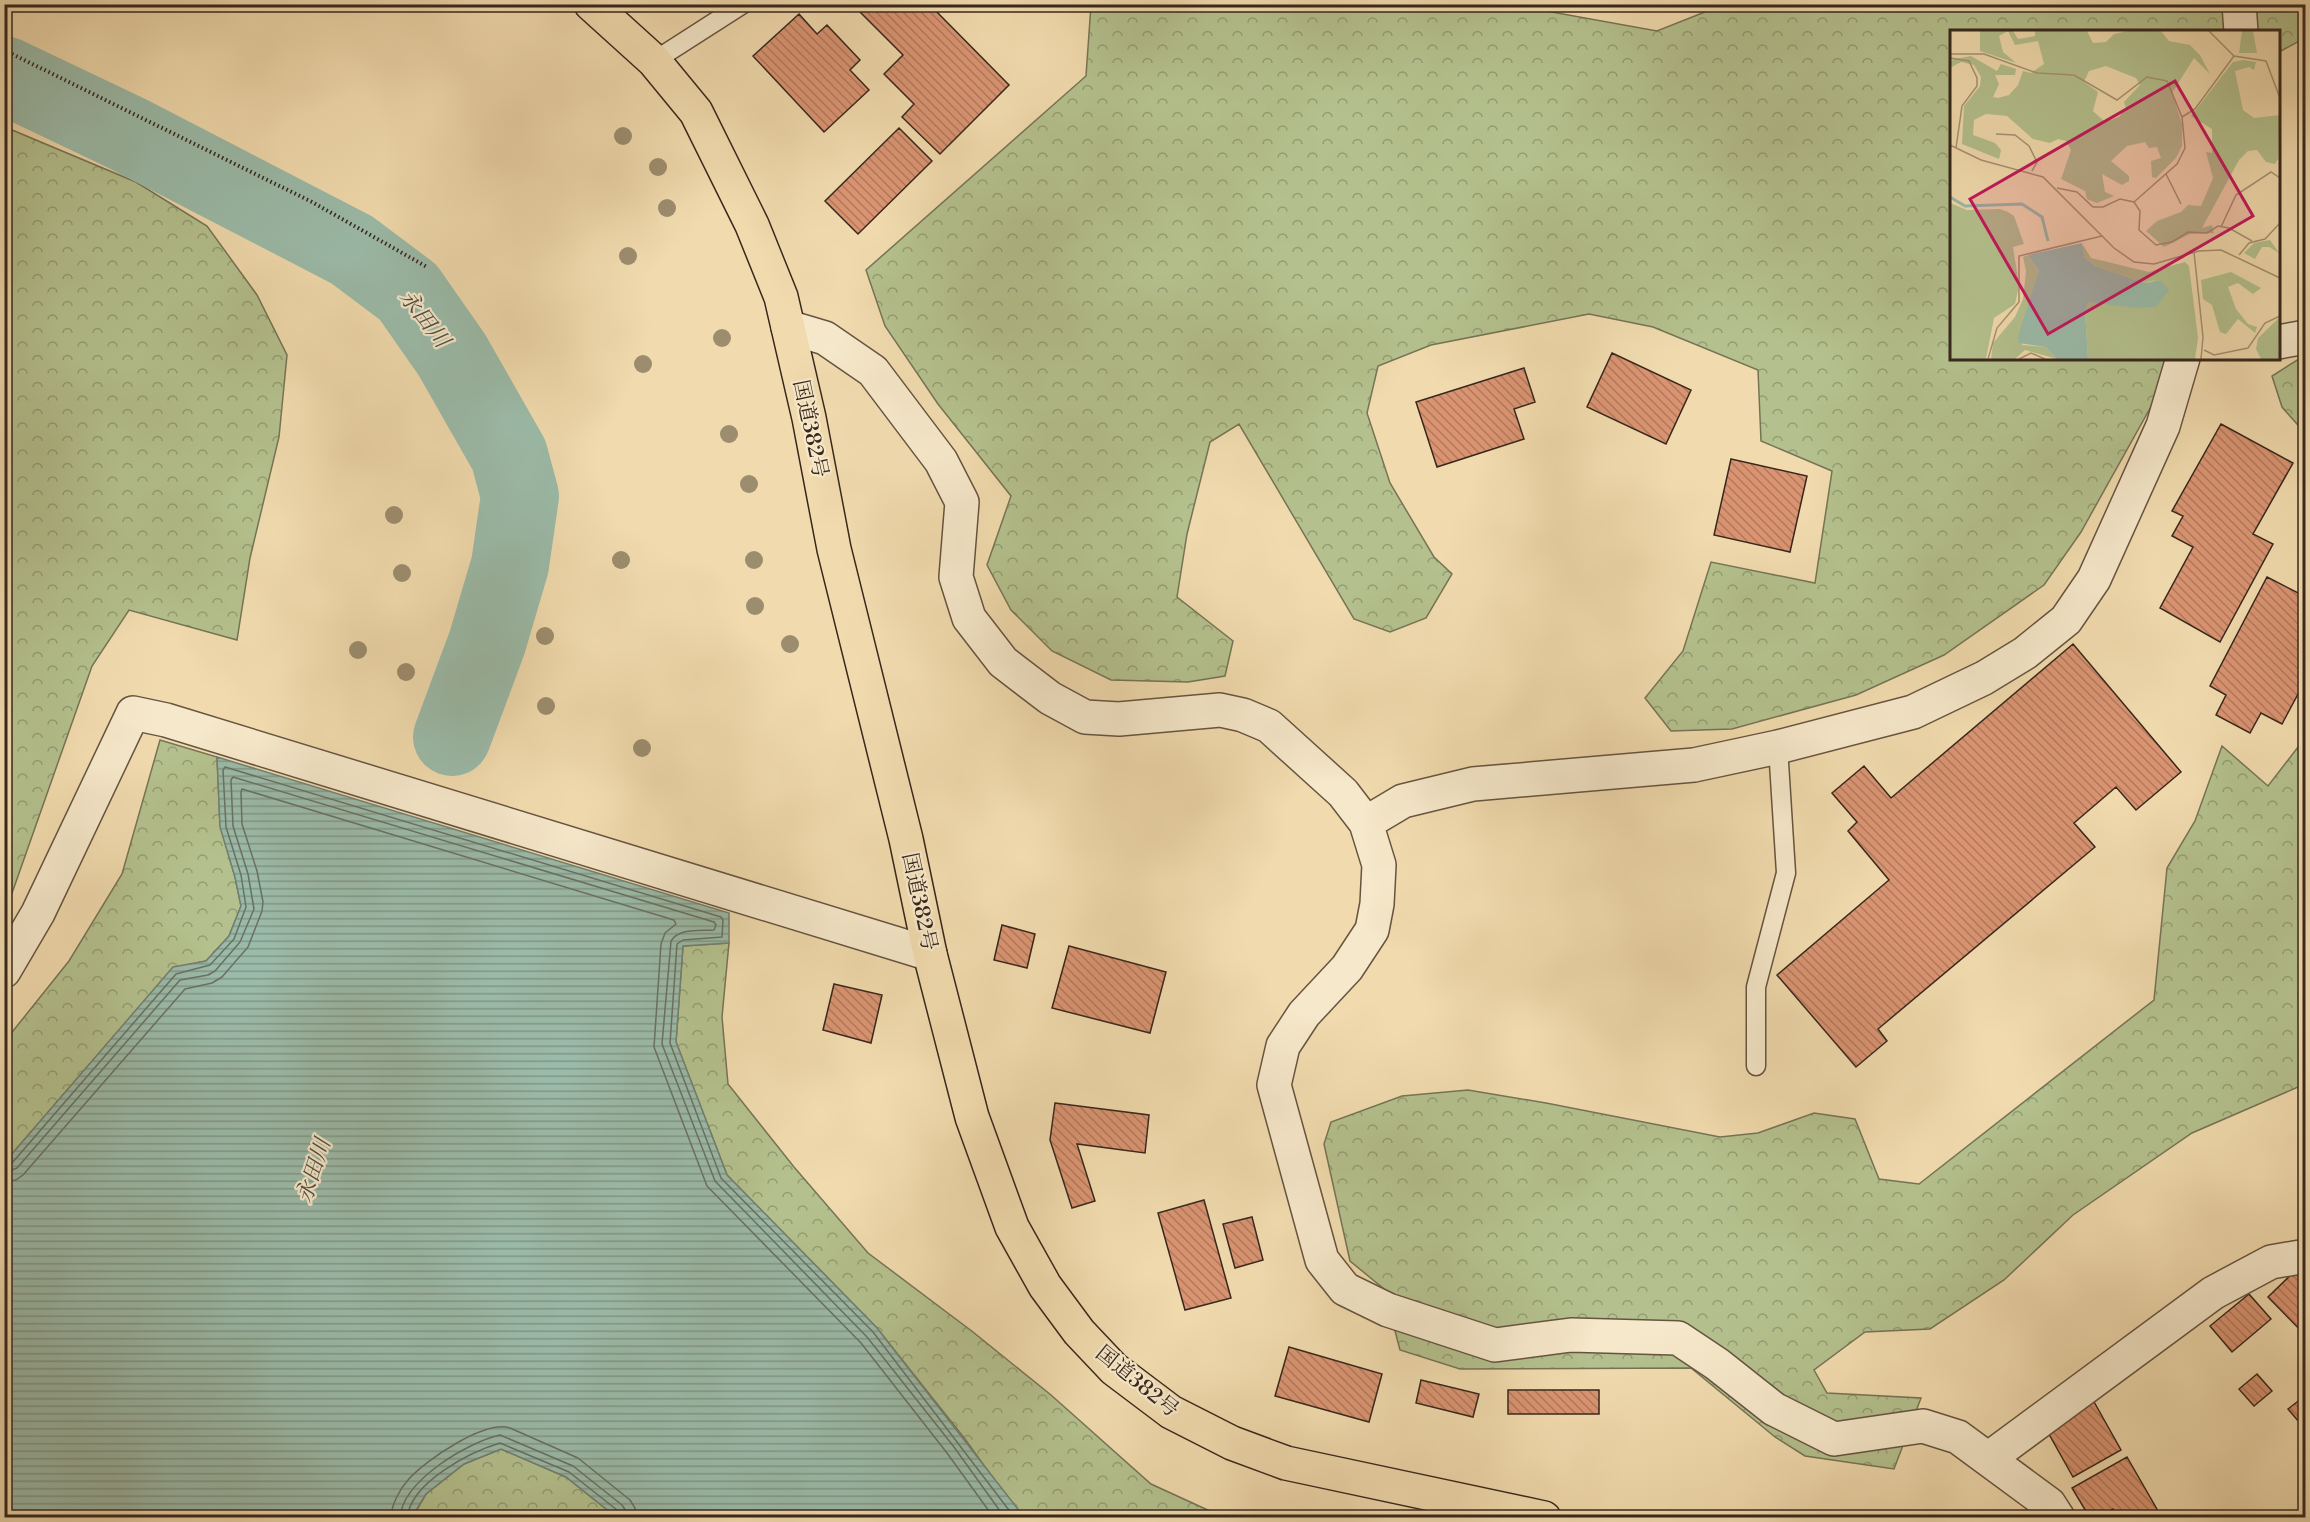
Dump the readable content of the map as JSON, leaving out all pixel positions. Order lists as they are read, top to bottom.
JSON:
{
  "streets": {
    "highway": ["国道382号"]
  },
  "water": ["永田川"]
}
